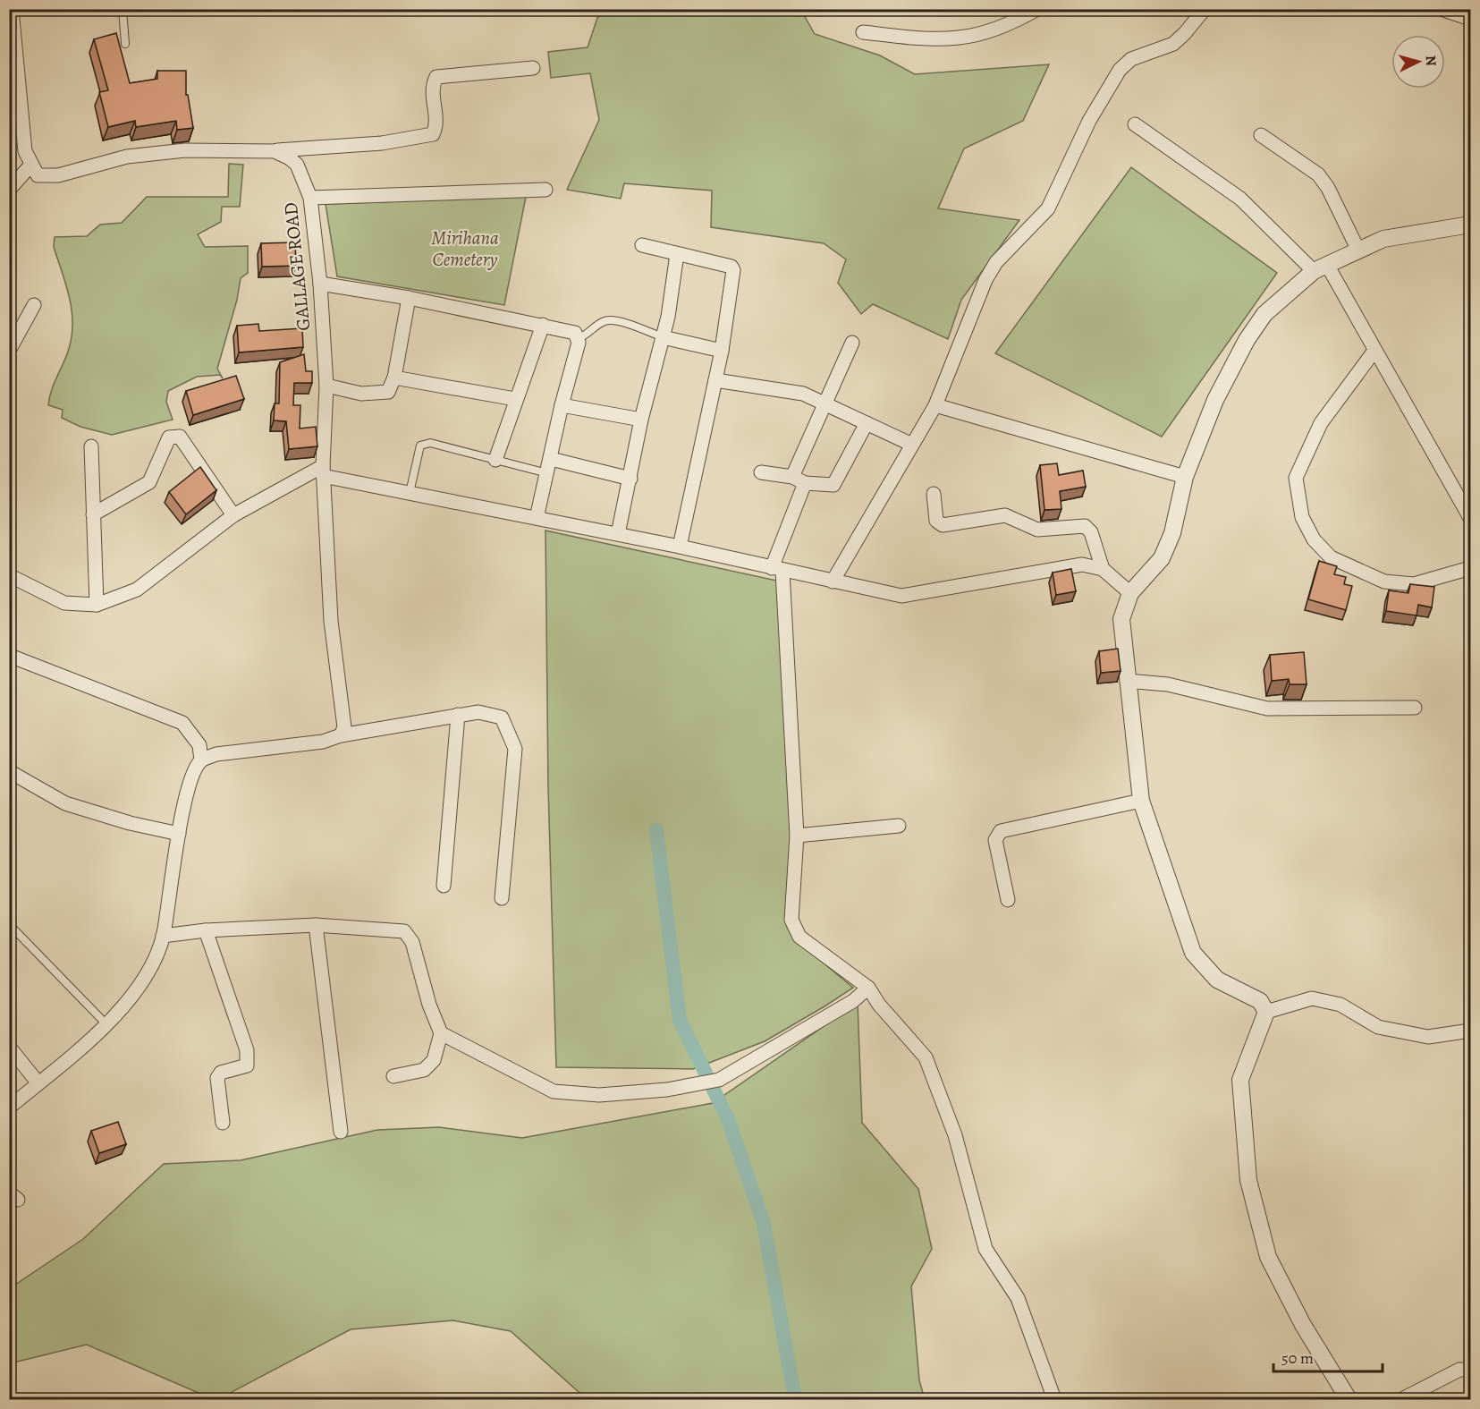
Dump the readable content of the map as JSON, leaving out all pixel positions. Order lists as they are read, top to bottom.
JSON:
{
  "streets": {
    "street": ["GALLAGE ROAD"]
  },
  "parks": ["Mirihana Cemetery"],
  "scale_bar": "50 m",
  "north": "right"
}
